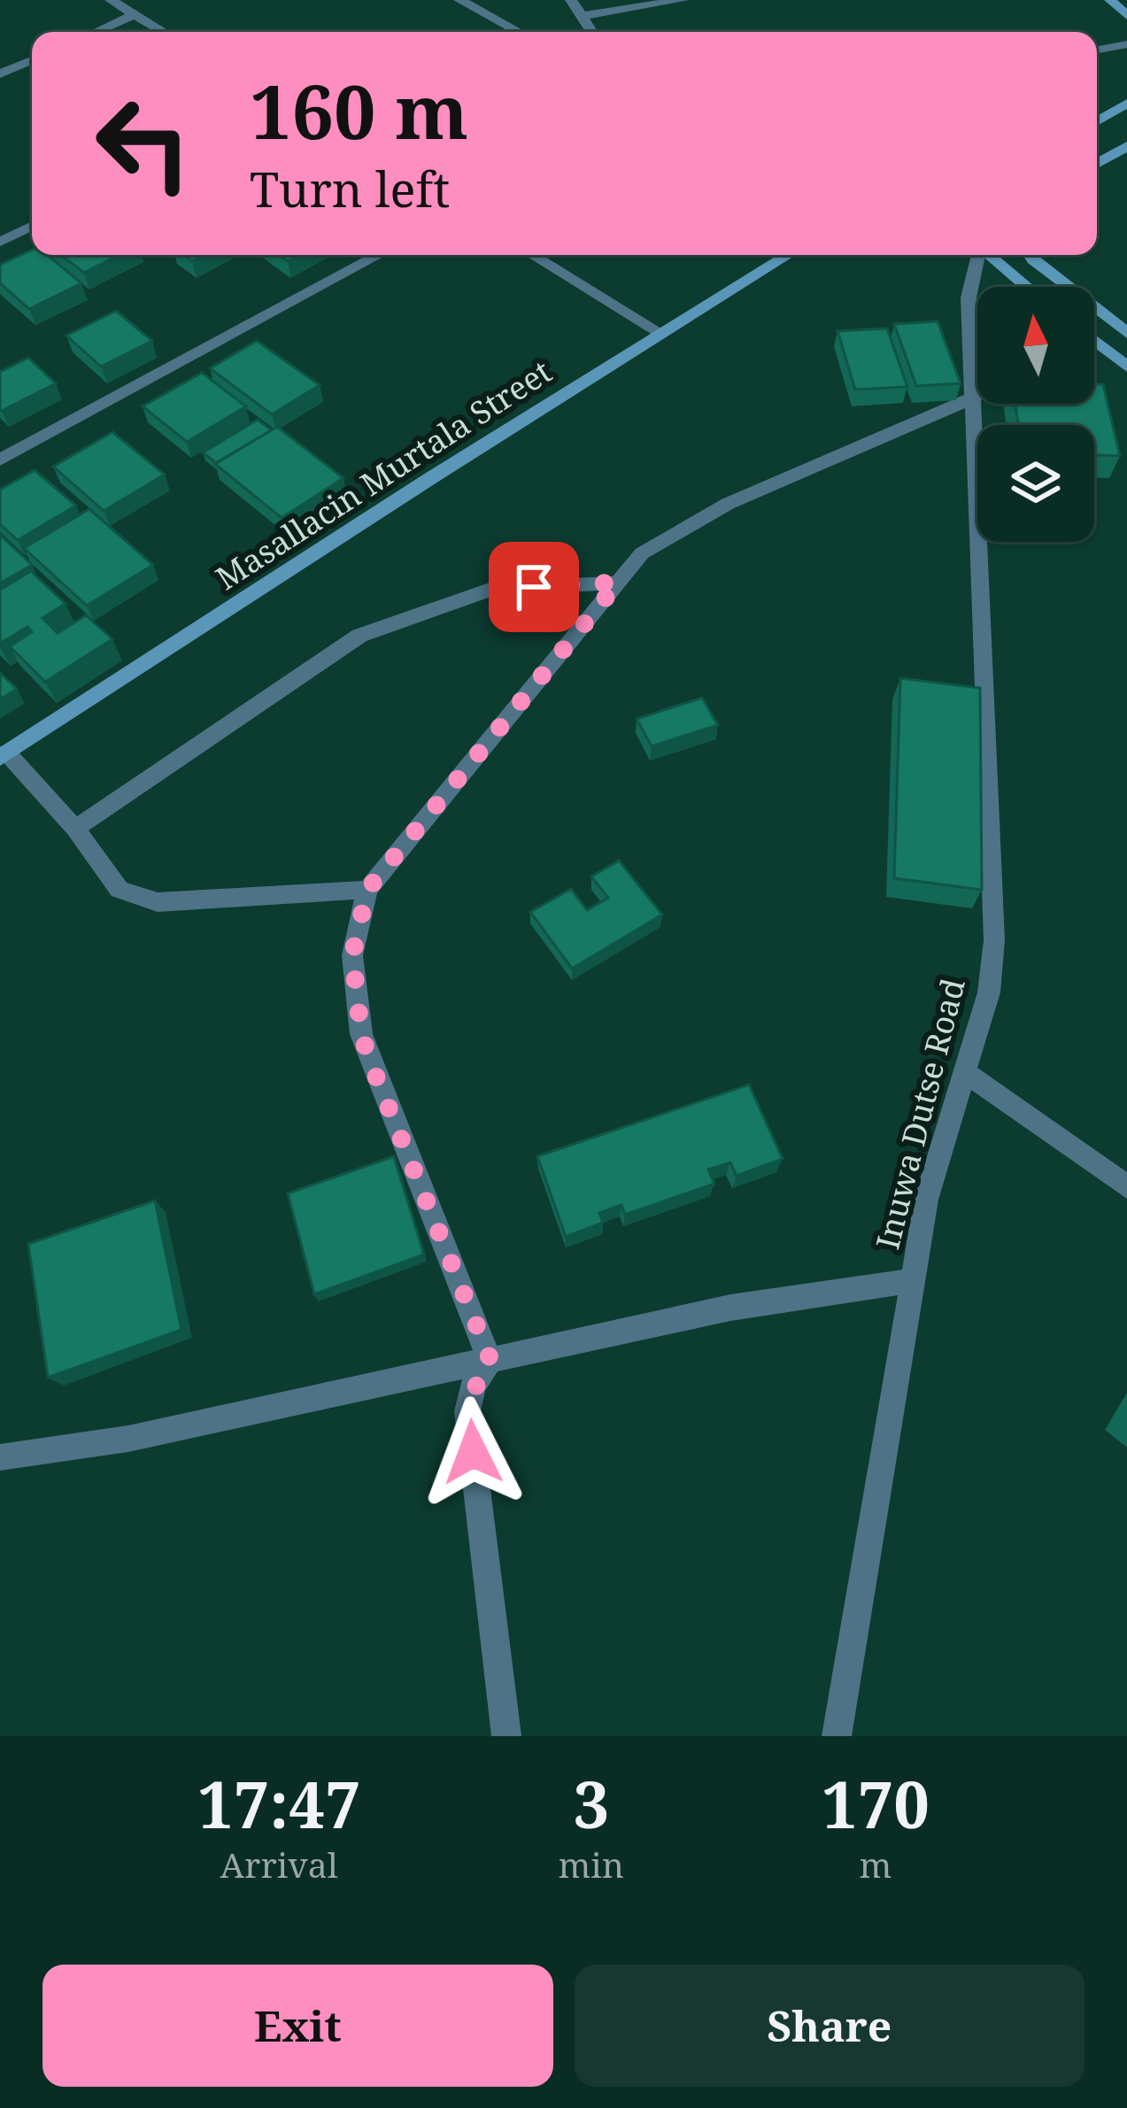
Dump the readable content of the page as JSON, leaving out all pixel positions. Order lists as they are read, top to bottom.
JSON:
{
  "streets": {
    "street": ["Masallacin Murtala Street", "Inuwa Dutse Road"]
  },
  "north": "top",
  "page": {
    "turn": ["160 m", "Turn left"],
    "eta": [
      "17:47",
      "Arrival",
      "3",
      "min",
      "170",
      "m"
    ],
    "buttons": ["Exit", "Share"]
  }
}
